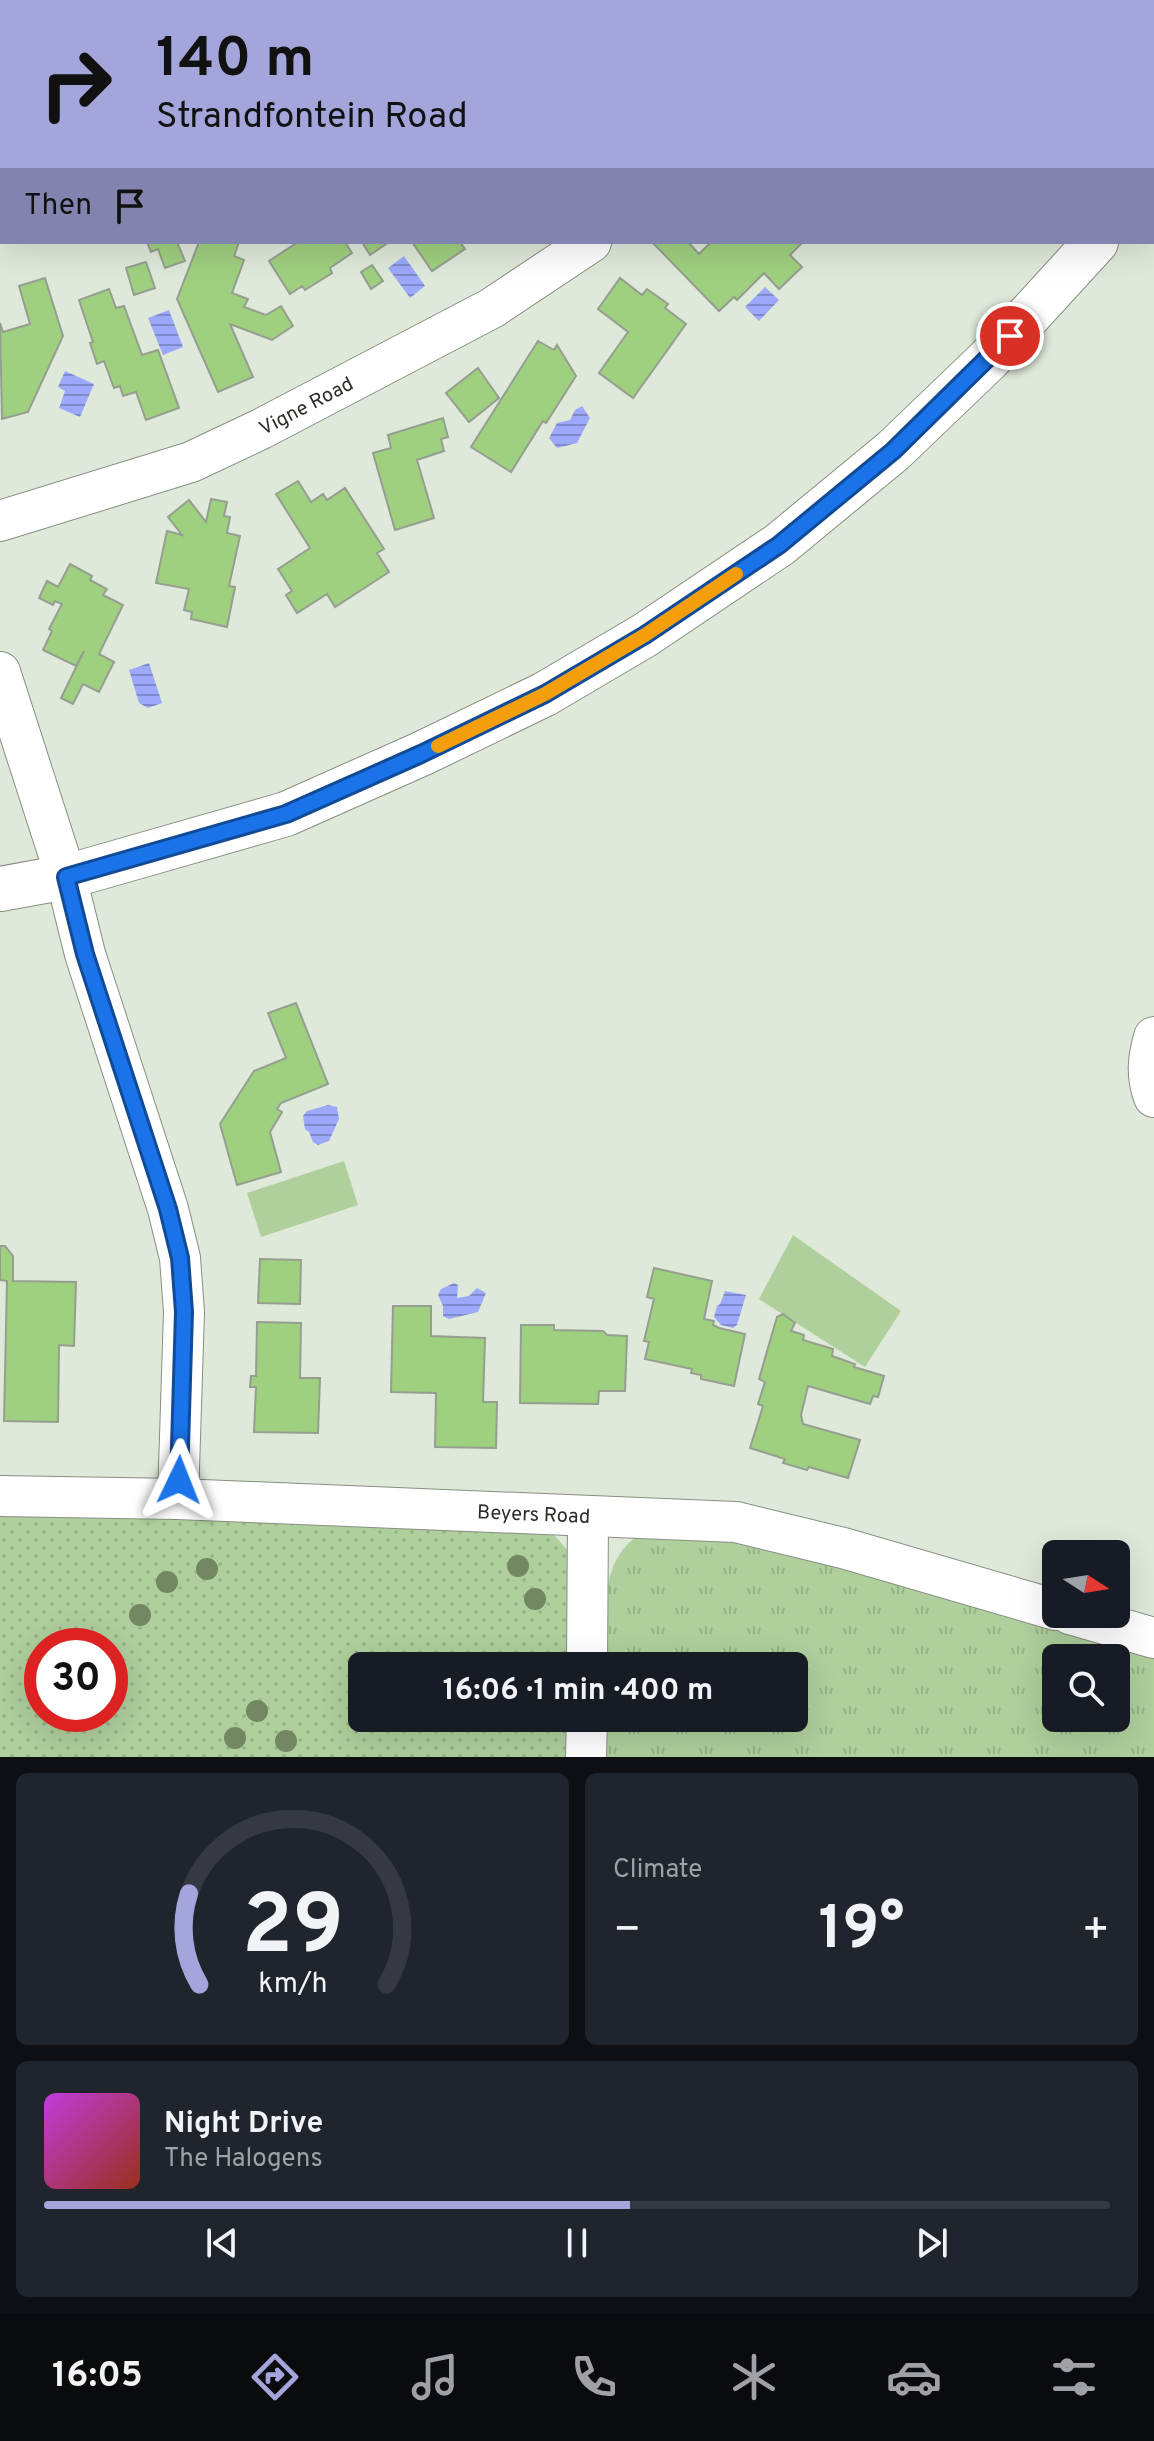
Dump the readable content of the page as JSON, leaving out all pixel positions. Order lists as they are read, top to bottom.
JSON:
{
  "streets": {
    "street": ["Vigne Road", "Beyers Road"]
  },
  "north": "right",
  "page": {
    "turn": ["140 m", "Strandfontein Road"],
    "then": "Then",
    "limit": "30",
    "trip": "16:06 · 1 min · 400 m",
    "tile": "Climate",
    "heat": ["−", "19°", "+"],
    "song": ["Night Drive", "The Halogens"],
    "tabs": "16:05",
    "gauge": ["29", "km/h"]
  }
}
